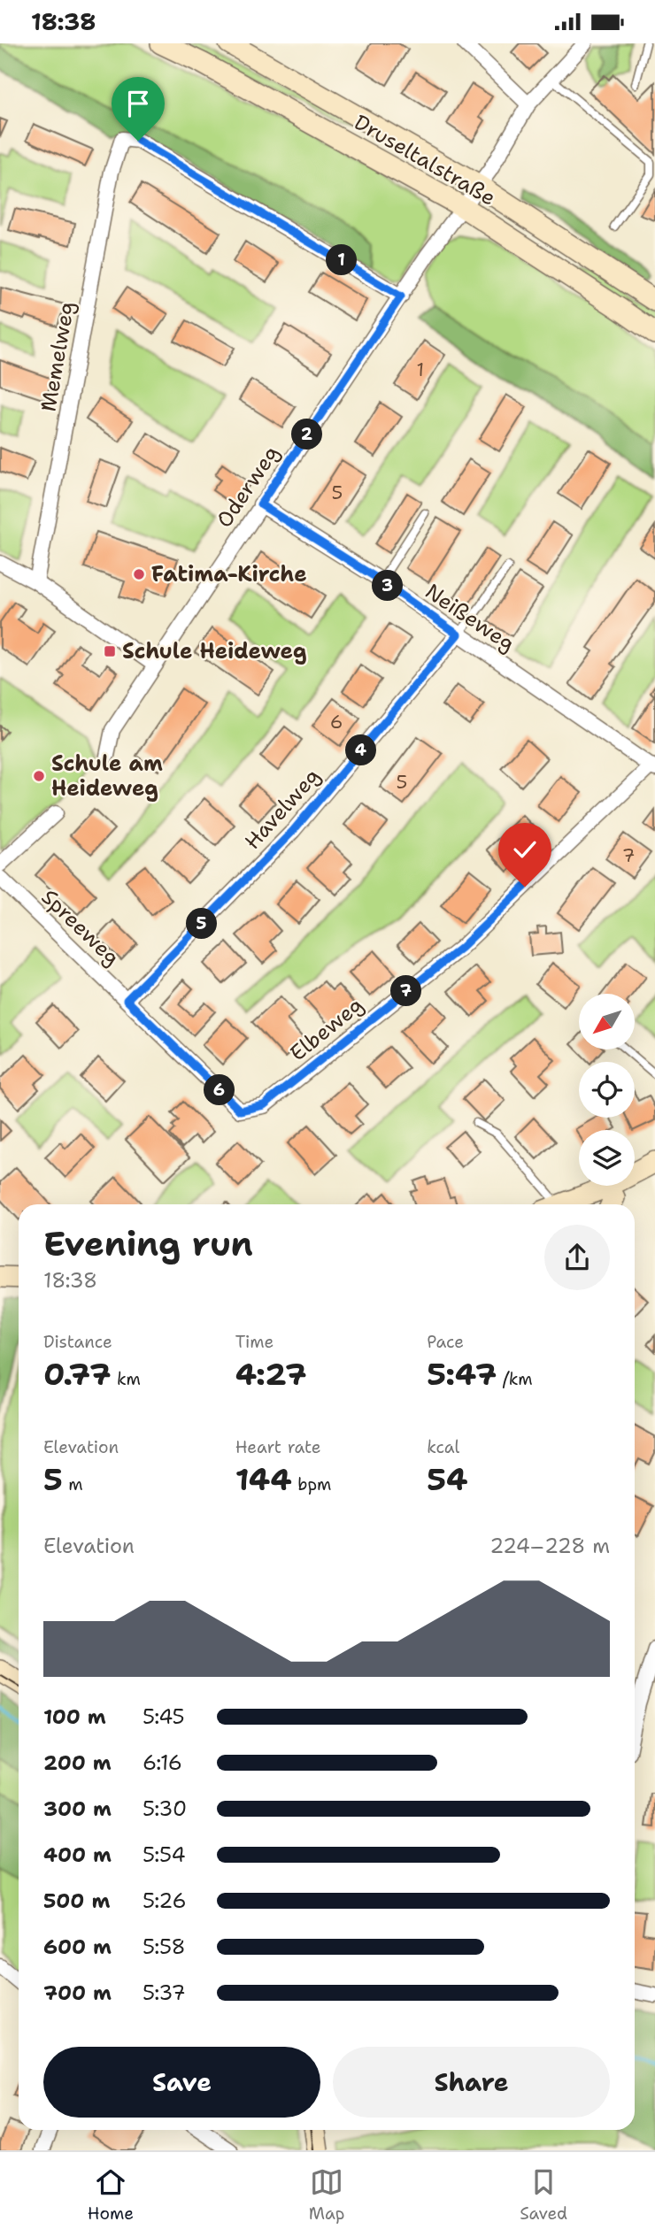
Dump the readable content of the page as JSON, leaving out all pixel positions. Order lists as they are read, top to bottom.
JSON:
{
  "streets": {
    "main road": ["Druseltalstraße"],
    "street": [
      "Memelweg",
      "Oderweg",
      "Neißeweg",
      "Havelweg",
      "Spreeweg",
      "Elbeweg"
    ]
  },
  "crossings": [
    ["Druseltalstraße", "Oderweg"],
    ["Memelweg", "Oderweg"],
    ["Oderweg", "Neißeweg"],
    ["Neißeweg", "Havelweg"],
    ["Neißeweg", "Elbeweg"],
    ["Havelweg", "Spreeweg"],
    ["Spreeweg", "Elbeweg"]
  ],
  "places": {
    "other": ["Fatima-Kirche", "Schule am Heideweg"],
    "transit": ["Schule Heideweg"]
  },
  "house_numbers": [
    "1",
    "5",
    "6",
    "5",
    "7"
  ],
  "north": "bottom left",
  "page": {
    "status": "18:38",
    "pins": [
      "1",
      "2",
      "3",
      "4",
      "5",
      "7",
      "6"
    ],
    "heading": ["Evening run", "18:38"],
    "stats": [
      ["Distance", "0.77 km"],
      ["Time", "4:27"],
      ["Pace", "5:47 /km"],
      ["Elevation", "5 m"],
      ["Heart rate", "144 bpm"],
      ["kcal", "54"]
    ],
    "chart": ["Elevation", "224–228 m"],
    "list": [
      {
        "name": "100 m",
        "note": "5:45"
      },
      {
        "name": "200 m",
        "note": "6:16"
      },
      {
        "name": "300 m",
        "note": "5:30"
      },
      {
        "name": "400 m",
        "note": "5:54"
      },
      {
        "name": "500 m",
        "note": "5:26"
      },
      {
        "name": "600 m",
        "note": "5:58"
      },
      {
        "name": "700 m",
        "note": "5:37"
      }
    ],
    "buttons": ["Save", "Share"],
    "tabs": ["Home", "Map", "Saved"]
  }
}
